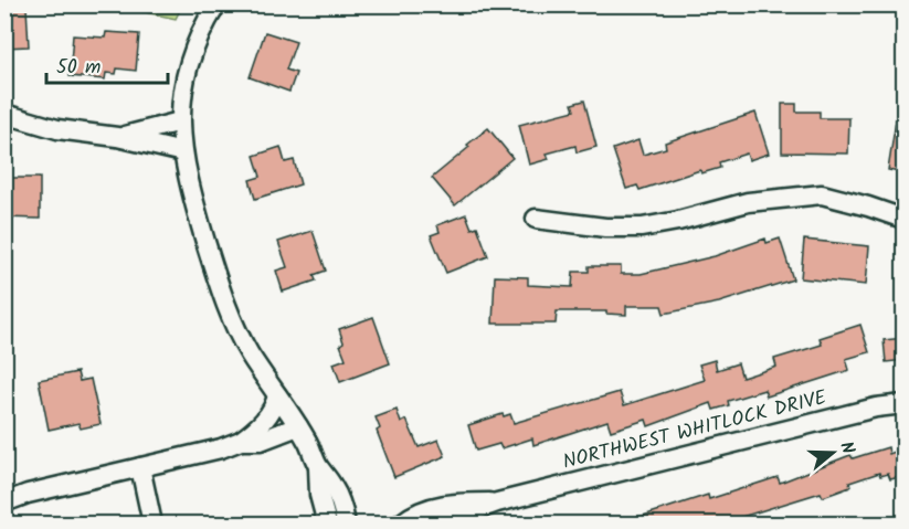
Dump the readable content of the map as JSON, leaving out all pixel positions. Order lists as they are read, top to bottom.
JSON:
{
  "streets": {
    "street": ["NORTHWEST WHITLOCK DRIVE"]
  },
  "scale_bar": "50 m",
  "north": "right"
}
